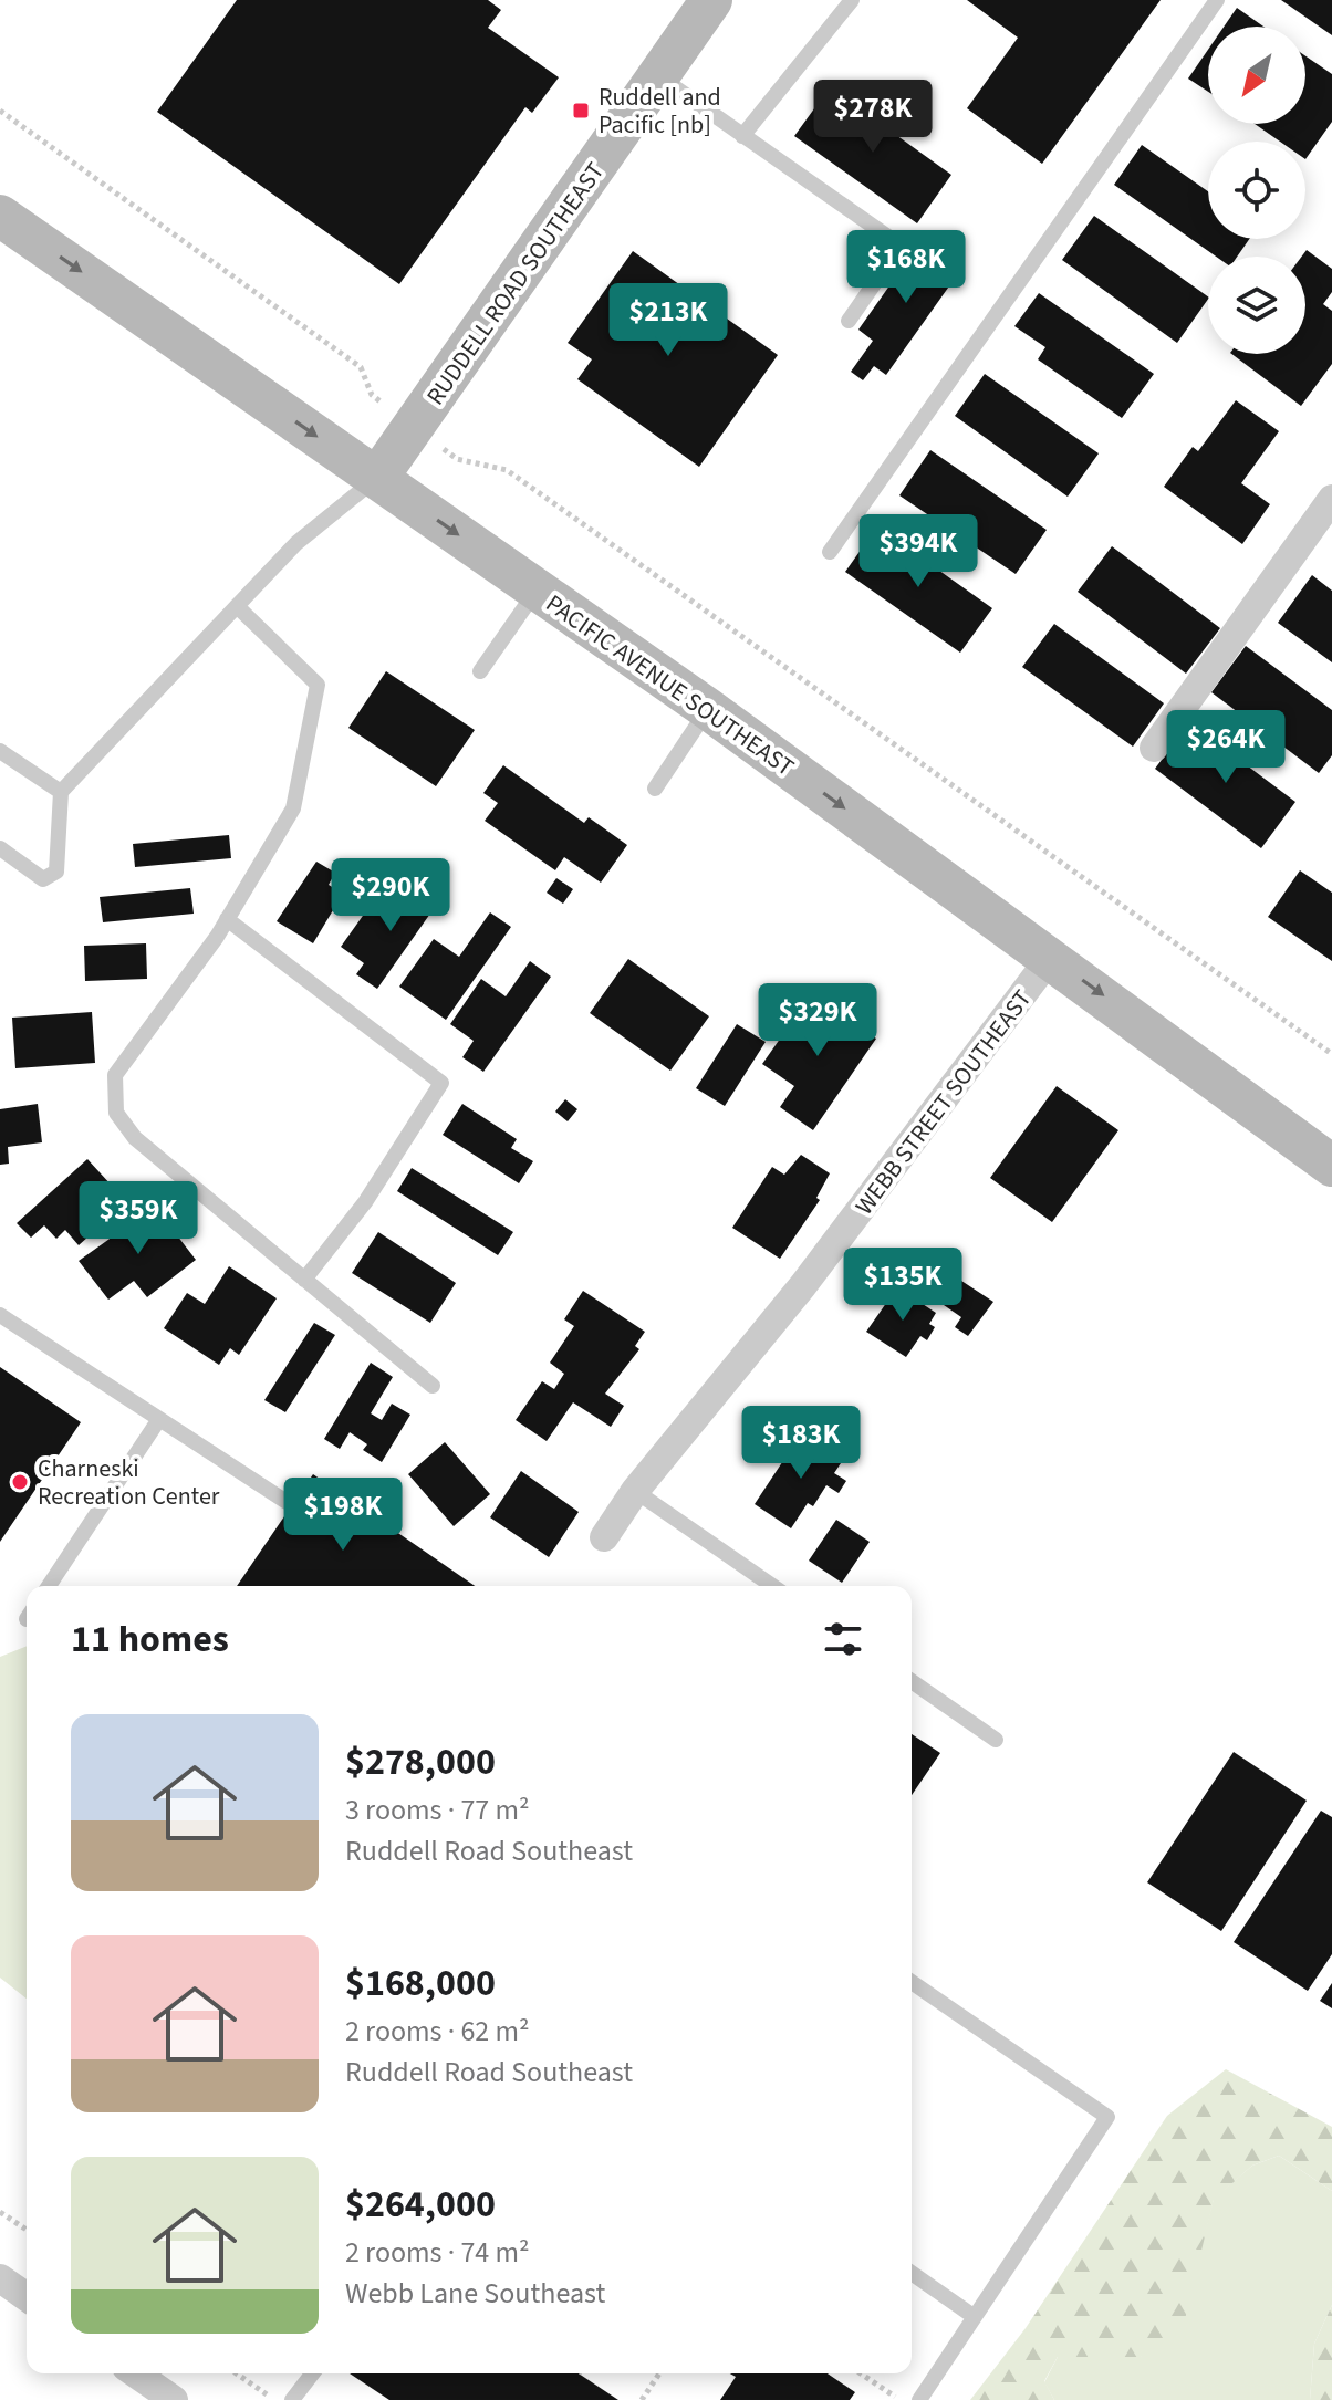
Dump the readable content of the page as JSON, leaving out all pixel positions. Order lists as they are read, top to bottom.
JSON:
{
  "streets": {
    "main road": ["RUDDELL ROAD SOUTHEAST", "PACIFIC AVENUE SOUTHEAST"],
    "street": ["WEBB STREET SOUTHEAST"]
  },
  "crossings": [
    ["RUDDELL ROAD SOUTHEAST", "PACIFIC AVENUE SOUTHEAST"],
    ["PACIFIC AVENUE SOUTHEAST", "WEBB STREET SOUTHEAST"]
  ],
  "one_way": ["PACIFIC AVENUE SOUTHEAST"],
  "places": {
    "transit": ["Ruddell and Pacific [nb]"],
    "other": ["Charneski Recreation Center"]
  },
  "north": "bottom left",
  "page": {
    "price": [
      "$278K",
      "$168K",
      "$213K",
      "$394K",
      "$264K",
      "$290K",
      "$329K",
      "$359K",
      "$135K",
      "$183K",
      "$198K"
    ],
    "heading": "11 homes",
    "list": [
      {
        "name": "$278,000",
        "note": "3 rooms · 77 m² · Ruddell Road Southeast"
      },
      {
        "name": "$168,000",
        "note": "2 rooms · 62 m² · Ruddell Road Southeast"
      },
      {
        "name": "$264,000",
        "note": "2 rooms · 74 m² · Webb Lane Southeast"
      }
    ]
  }
}
